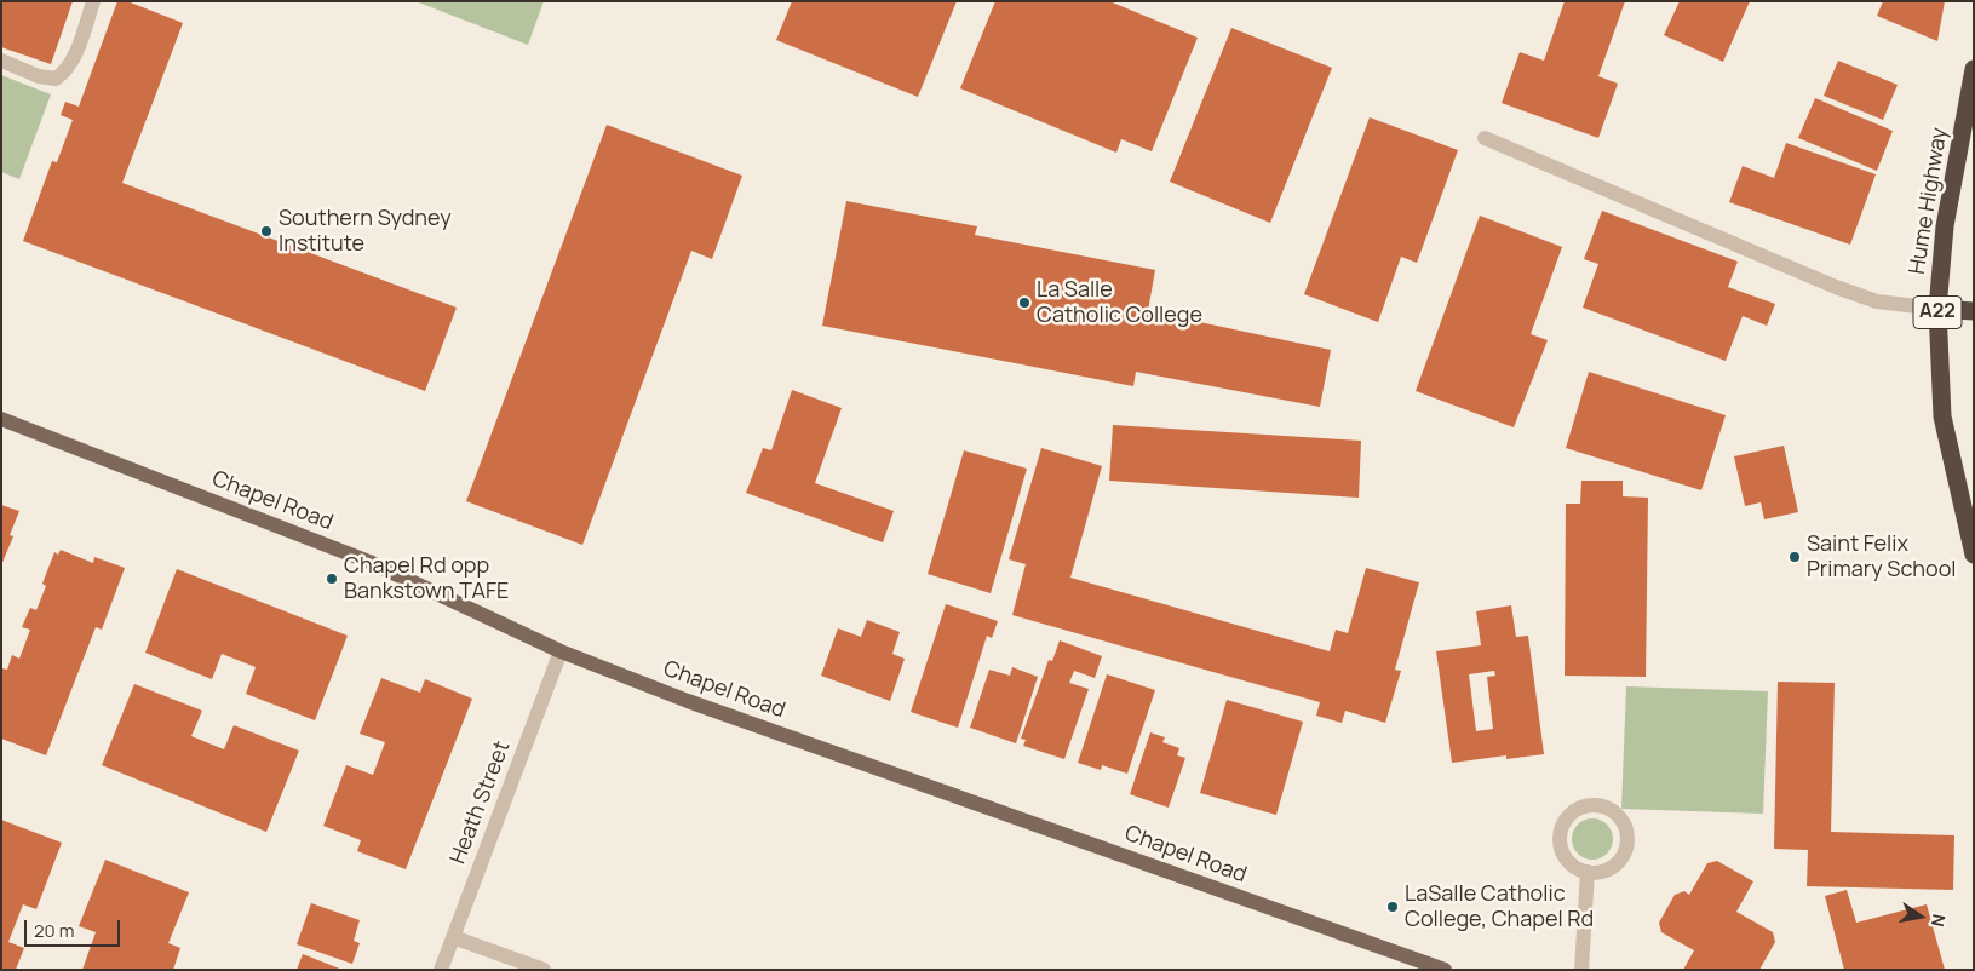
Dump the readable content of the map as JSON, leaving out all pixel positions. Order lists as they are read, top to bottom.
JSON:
{
  "streets": {
    "highway": ["Hume Highway", "A22"],
    "main road": ["Chapel Road"],
    "street": ["Heath Street"]
  },
  "crossings": [
    ["Chapel Road", "Heath Street"]
  ],
  "places": [
    "Southern Sydney Institute",
    "La Salle Catholic College",
    "Saint Felix Primary School",
    "Chapel Rd opp Bankstown TAFE",
    "LaSalle Catholic College, Chapel Rd"
  ],
  "scale_bar": "20 m",
  "north": "right"
}
